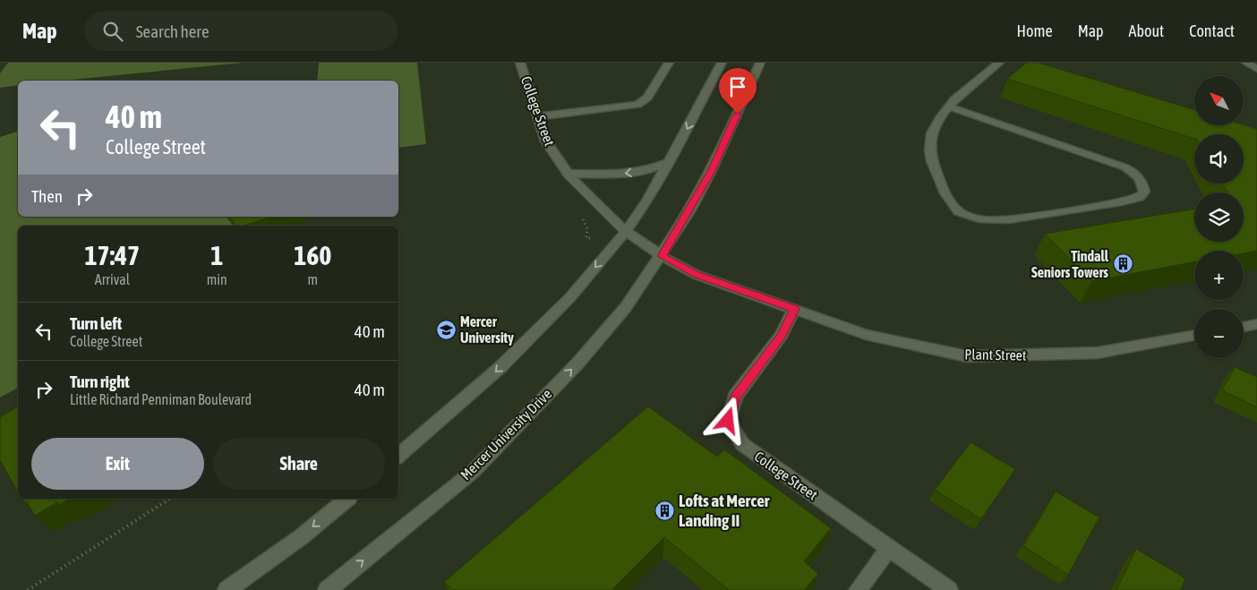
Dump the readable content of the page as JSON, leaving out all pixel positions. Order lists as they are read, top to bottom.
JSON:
{
  "streets": {
    "street": ["College Street", "Plant Street", "Mercer University Drive"]
  },
  "crossings": [
    ["College Street", "Plant Street"],
    ["College Street", "Mercer University Drive"]
  ],
  "places": {
    "building": ["Tindall Seniors Towers", "Lofts at Mercer Landing II"],
    "school or university": ["Mercer University"]
  },
  "north": "top left",
  "page": {
    "header": "Map",
    "search": "Search here",
    "nav": [
      "Home",
      "Map",
      "About",
      "Contact"
    ],
    "map_buttons": ["+", "−"],
    "turn": ["40 m", "College Street"],
    "then": "Then",
    "eta": [
      "17:47",
      "Arrival",
      "1",
      "min",
      "160",
      "m"
    ],
    "list": [
      {
        "name": "Turn left",
        "note": "College Street",
        "value": "40 m"
      },
      {
        "name": "Turn right",
        "note": "Little Richard Penniman Boulevard",
        "value": "40 m"
      }
    ],
    "buttons": ["Exit", "Share"]
  }
}
